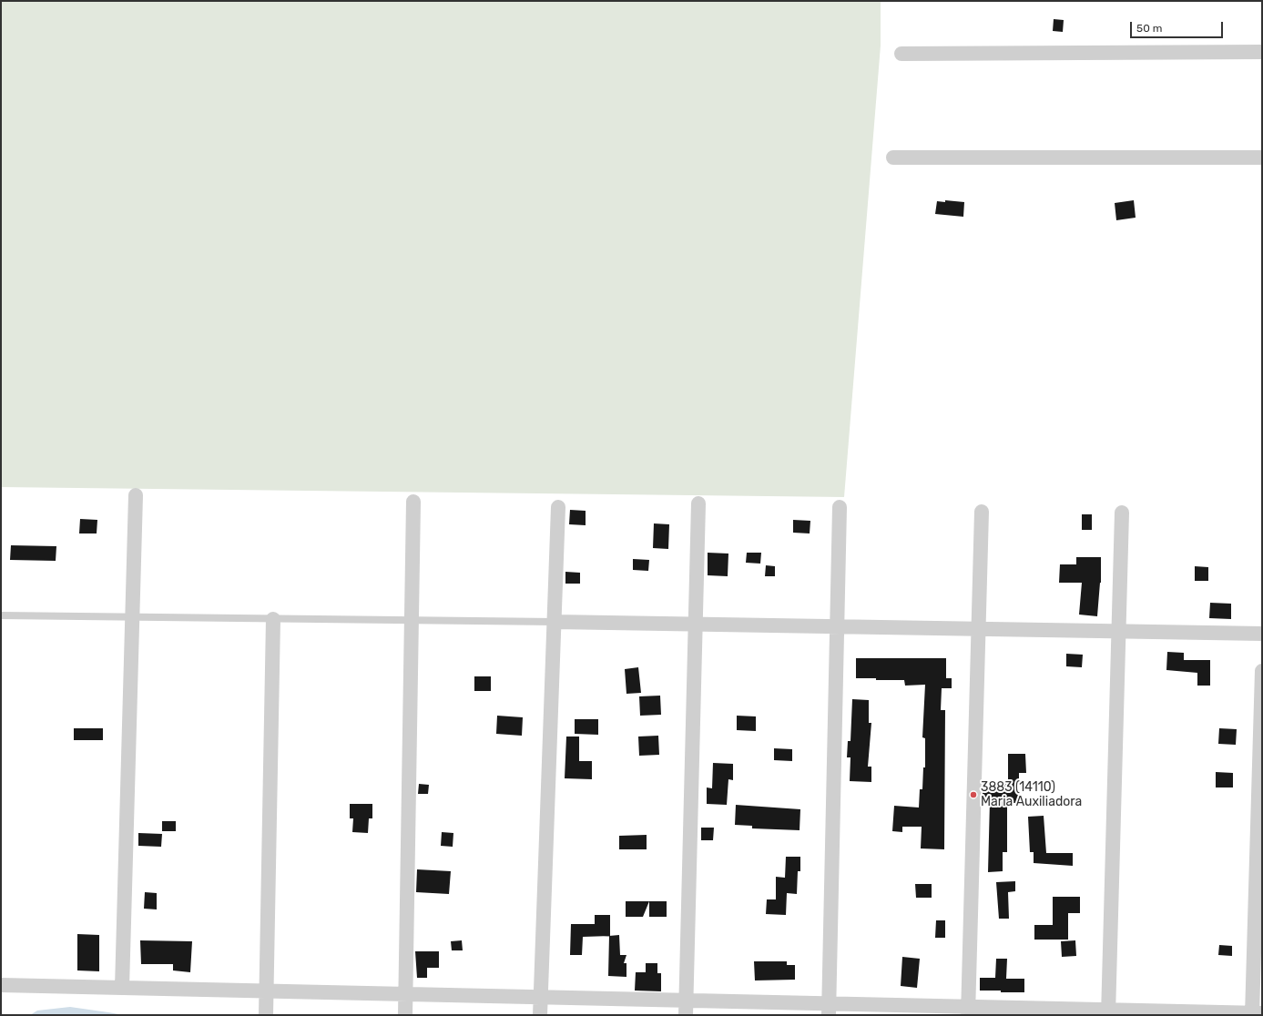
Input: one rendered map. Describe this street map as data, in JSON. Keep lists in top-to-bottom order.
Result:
{
  "places": ["3883 (14110) Maria Auxiliadora"],
  "scale_bar": "50 m"
}
